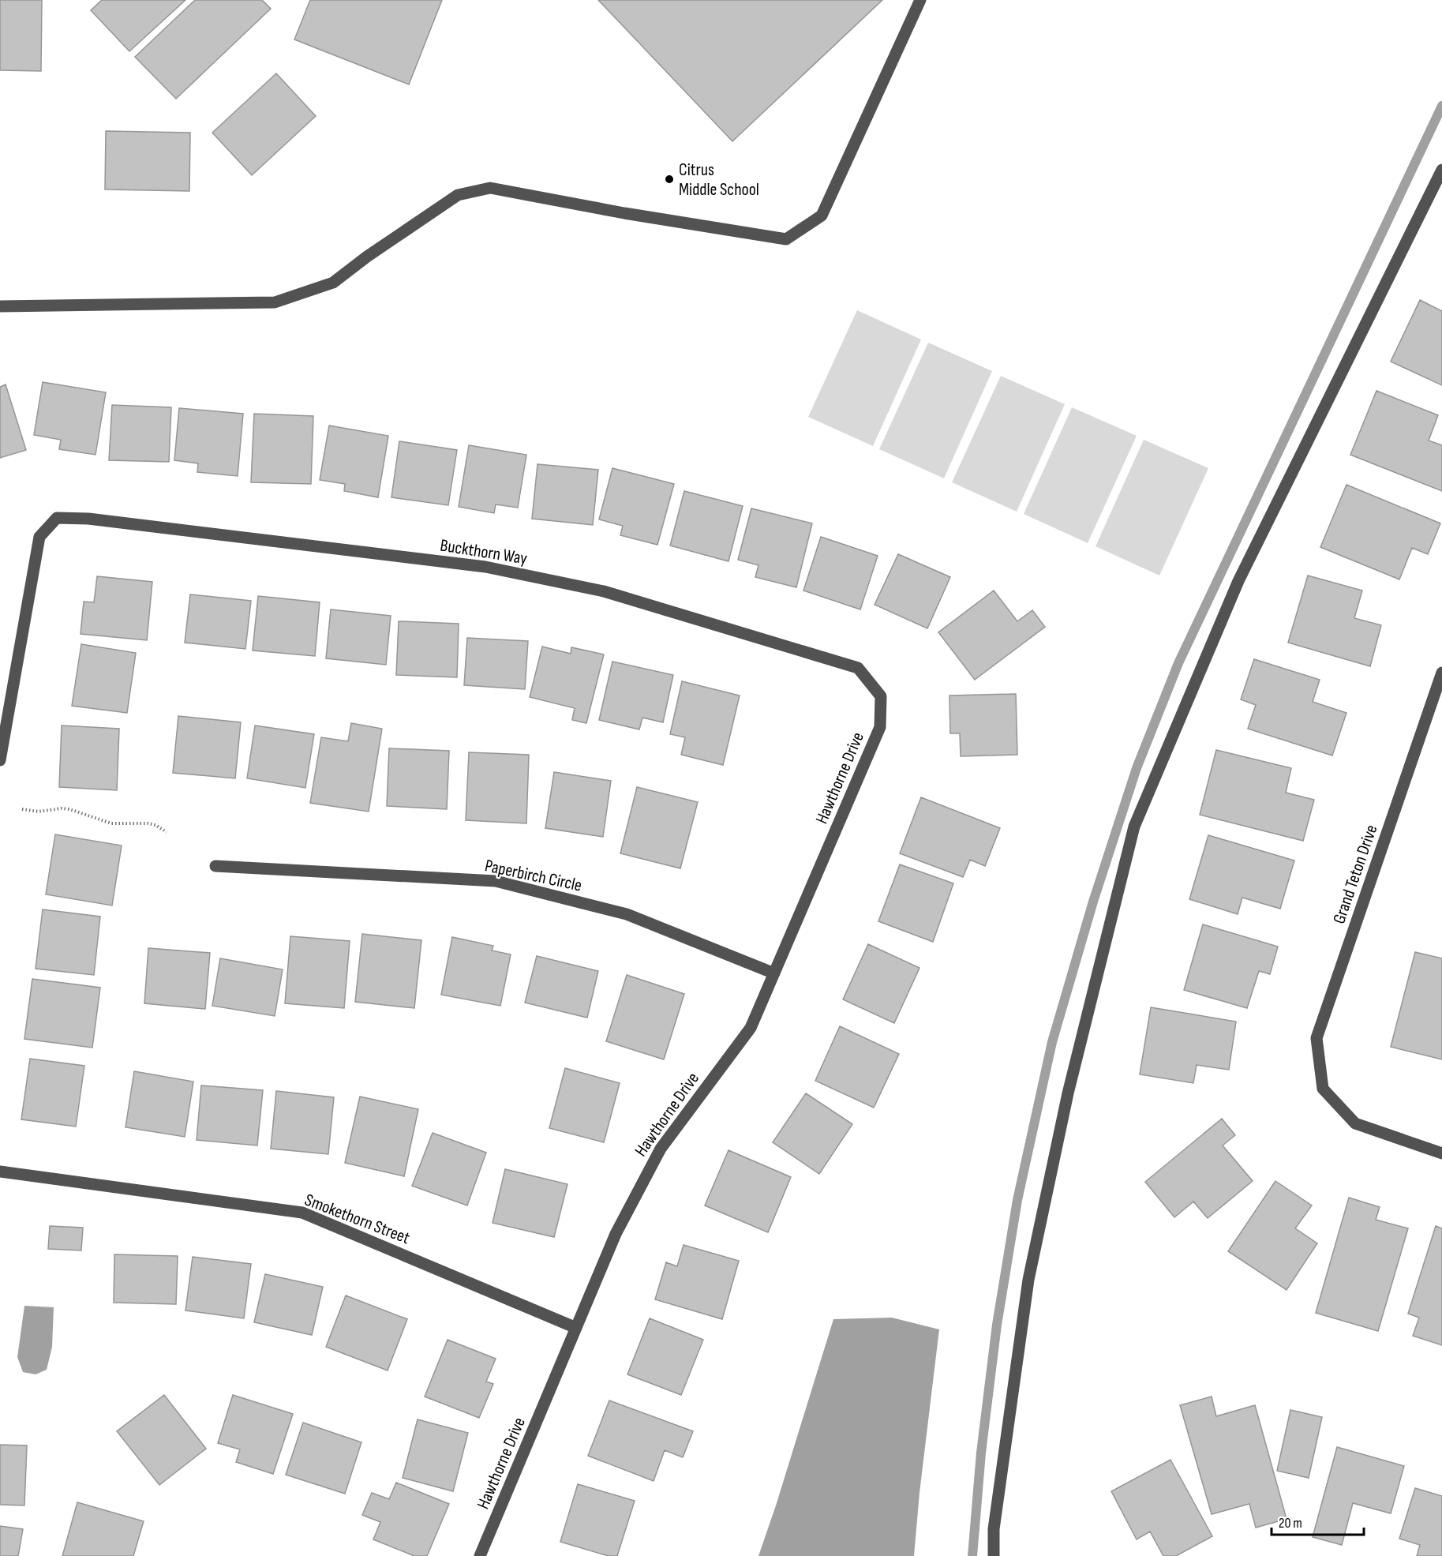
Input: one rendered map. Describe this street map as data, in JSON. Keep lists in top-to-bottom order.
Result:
{
  "streets": {
    "street": [
      "Buckthorn Way",
      "Hawthorne Drive",
      "Grand Teton Drive",
      "Paperbirch Circle",
      "Smokethorn Street"
    ]
  },
  "crossings": [
    ["Buckthorn Way", "Hawthorne Drive"],
    ["Hawthorne Drive", "Paperbirch Circle"],
    ["Hawthorne Drive", "Smokethorn Street"]
  ],
  "places": ["Citrus Middle School"],
  "scale_bar": "20 m"
}
